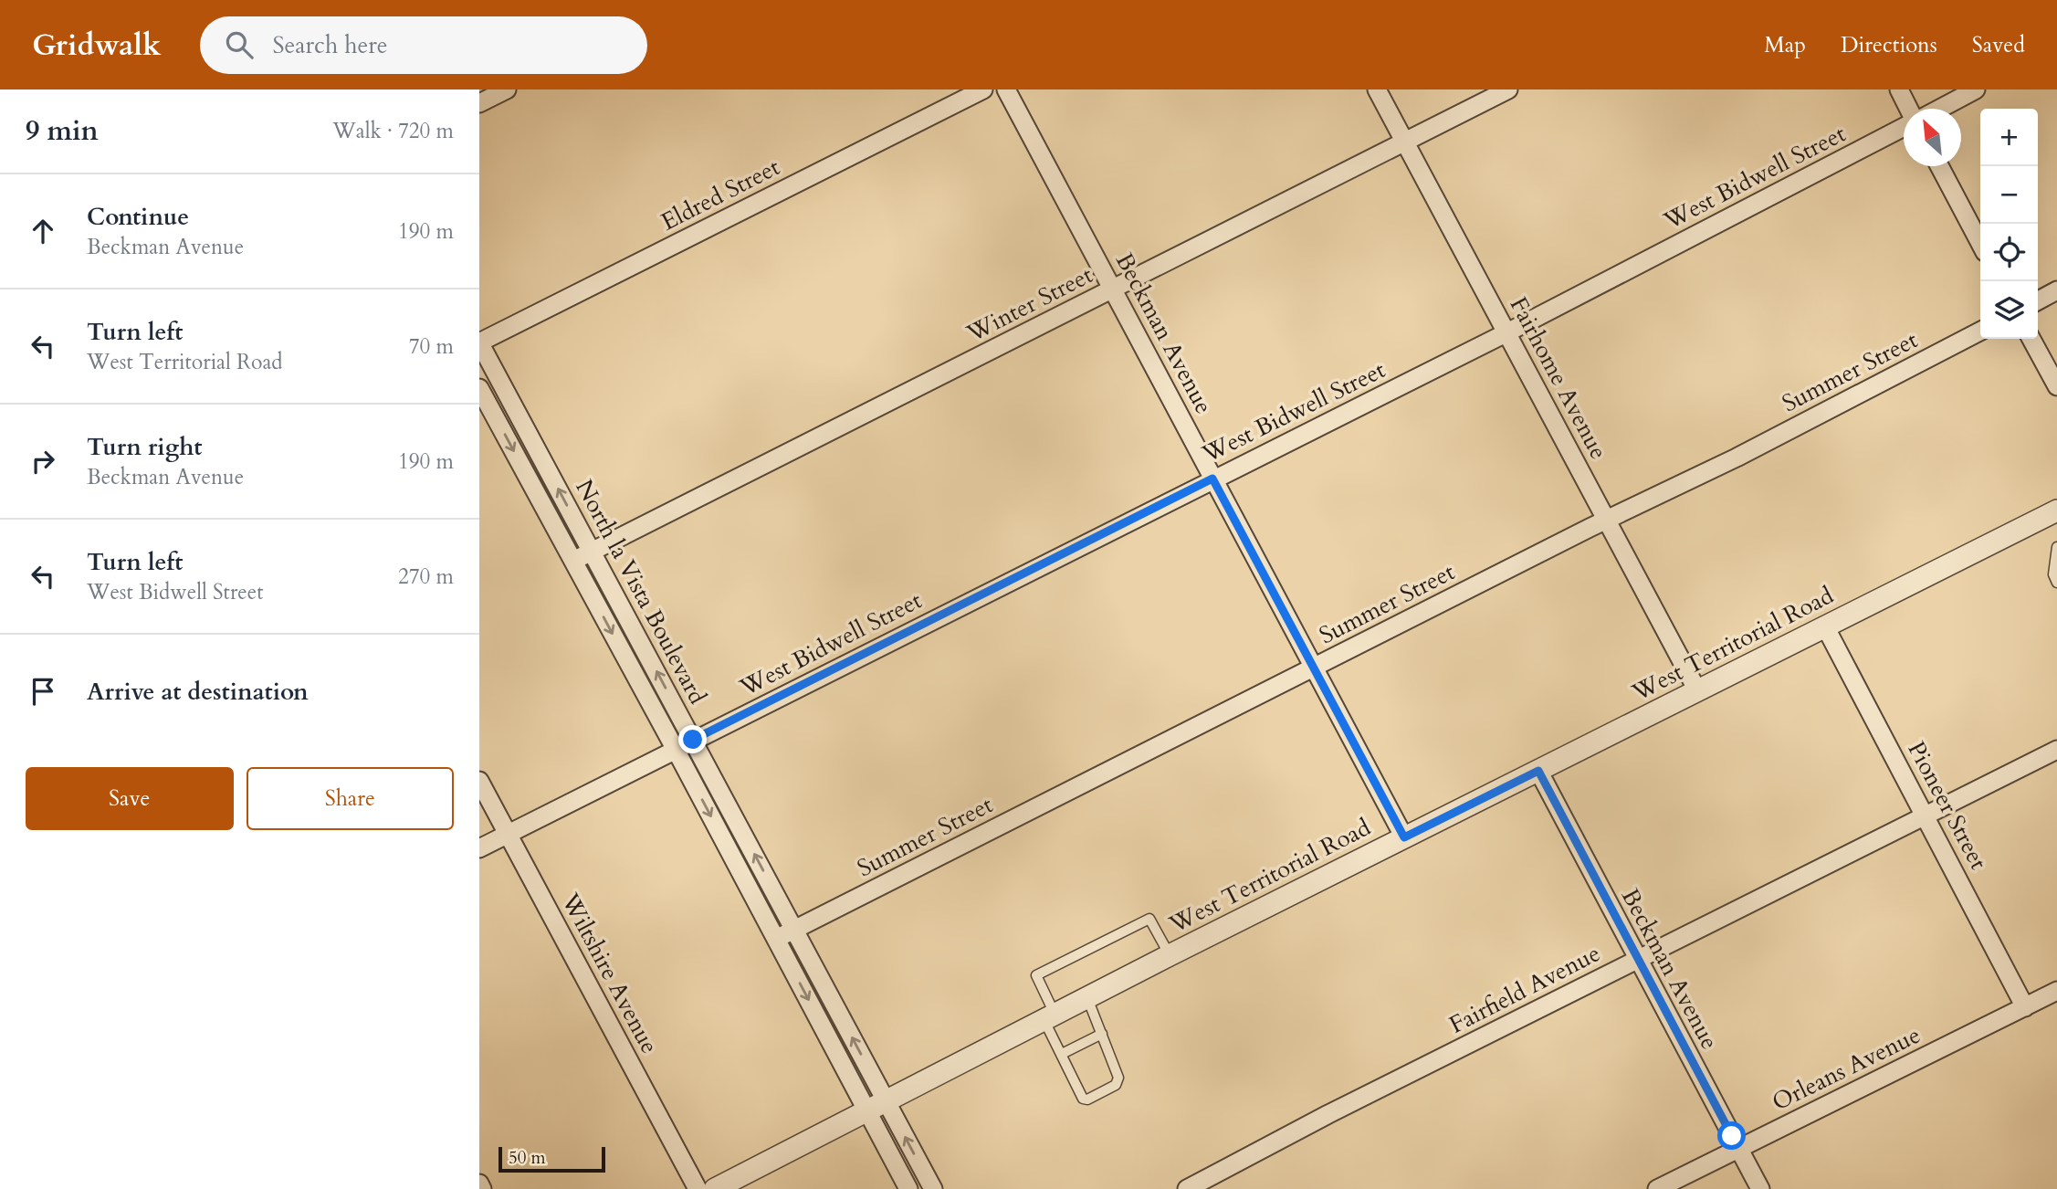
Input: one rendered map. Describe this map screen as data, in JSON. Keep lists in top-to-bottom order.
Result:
{
  "streets": {
    "street": [
      "West Bidwell Street",
      "Eldred Street",
      "Winter Street",
      "Beckman Avenue",
      "Summer Street",
      "Fairhome Avenue",
      "North la Vista Boulevard",
      "West Territorial Road",
      "Pioneer Street",
      "Wiltshire Avenue",
      "Fairfield Avenue",
      "Orleans Avenue"
    ]
  },
  "crossings": [
    ["West Bidwell Street", "Beckman Avenue"],
    ["West Bidwell Street", "Fairhome Avenue"],
    ["West Bidwell Street", "North la Vista Boulevard"],
    ["Eldred Street", "North la Vista Boulevard"],
    ["Winter Street", "Beckman Avenue"],
    ["Winter Street", "Fairhome Avenue"],
    ["Winter Street", "North la Vista Boulevard"],
    ["Beckman Avenue", "Summer Street"],
    ["Beckman Avenue", "West Territorial Road"],
    ["Beckman Avenue", "Fairfield Avenue"],
    ["Beckman Avenue", "Orleans Avenue"],
    ["Summer Street", "Fairhome Avenue"],
    ["Summer Street", "North la Vista Boulevard"],
    ["Fairhome Avenue", "West Territorial Road"],
    ["North la Vista Boulevard", "West Territorial Road"],
    ["West Territorial Road", "Pioneer Street"],
    ["Pioneer Street", "Fairfield Avenue"],
    ["Pioneer Street", "Orleans Avenue"]
  ],
  "scale_bar": "50 m",
  "north": "top left",
  "page": {
    "header": "Gridwalk",
    "search": "Search here",
    "nav": ["Map", "Directions", "Saved"],
    "heading": ["9 min", "Walk · 720 m"],
    "map_buttons": ["+", "−"],
    "list": [
      ["Continue", "Beckman Avenue", "190 m"],
      ["Turn left", "West Territorial Road", "70 m"],
      ["Turn right", "Beckman Avenue", "190 m"],
      ["Turn left", "West Bidwell Street", "270 m"],
      "Arrive at destination"
    ],
    "buttons": ["Save", "Share"],
    "scale": "50 m"
  }
}
